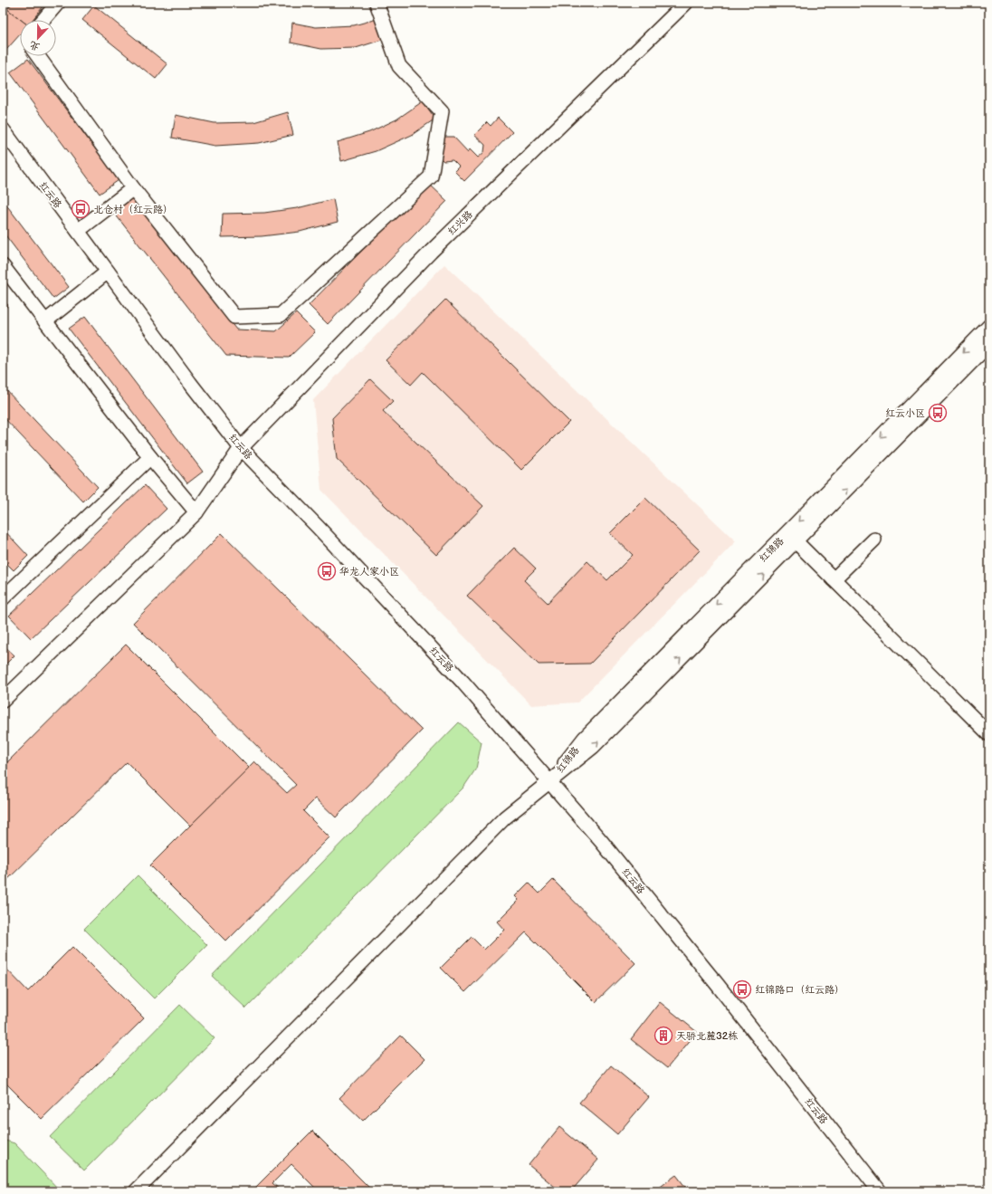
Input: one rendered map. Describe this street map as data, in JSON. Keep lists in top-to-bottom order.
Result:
{
  "streets": {
    "street": ["红云路", "红兴路", "红锦路"]
  },
  "crossings": [
    ["红云路", "红兴路"],
    ["红云路", "红锦路"]
  ],
  "places": {
    "bus stop": [
      "北仓村（红云路）",
      "红云小区",
      "华龙人家小区",
      "红锦路口（红云路）"
    ],
    "building": ["天骄北麓32栋"]
  },
  "north": "bottom"
}
